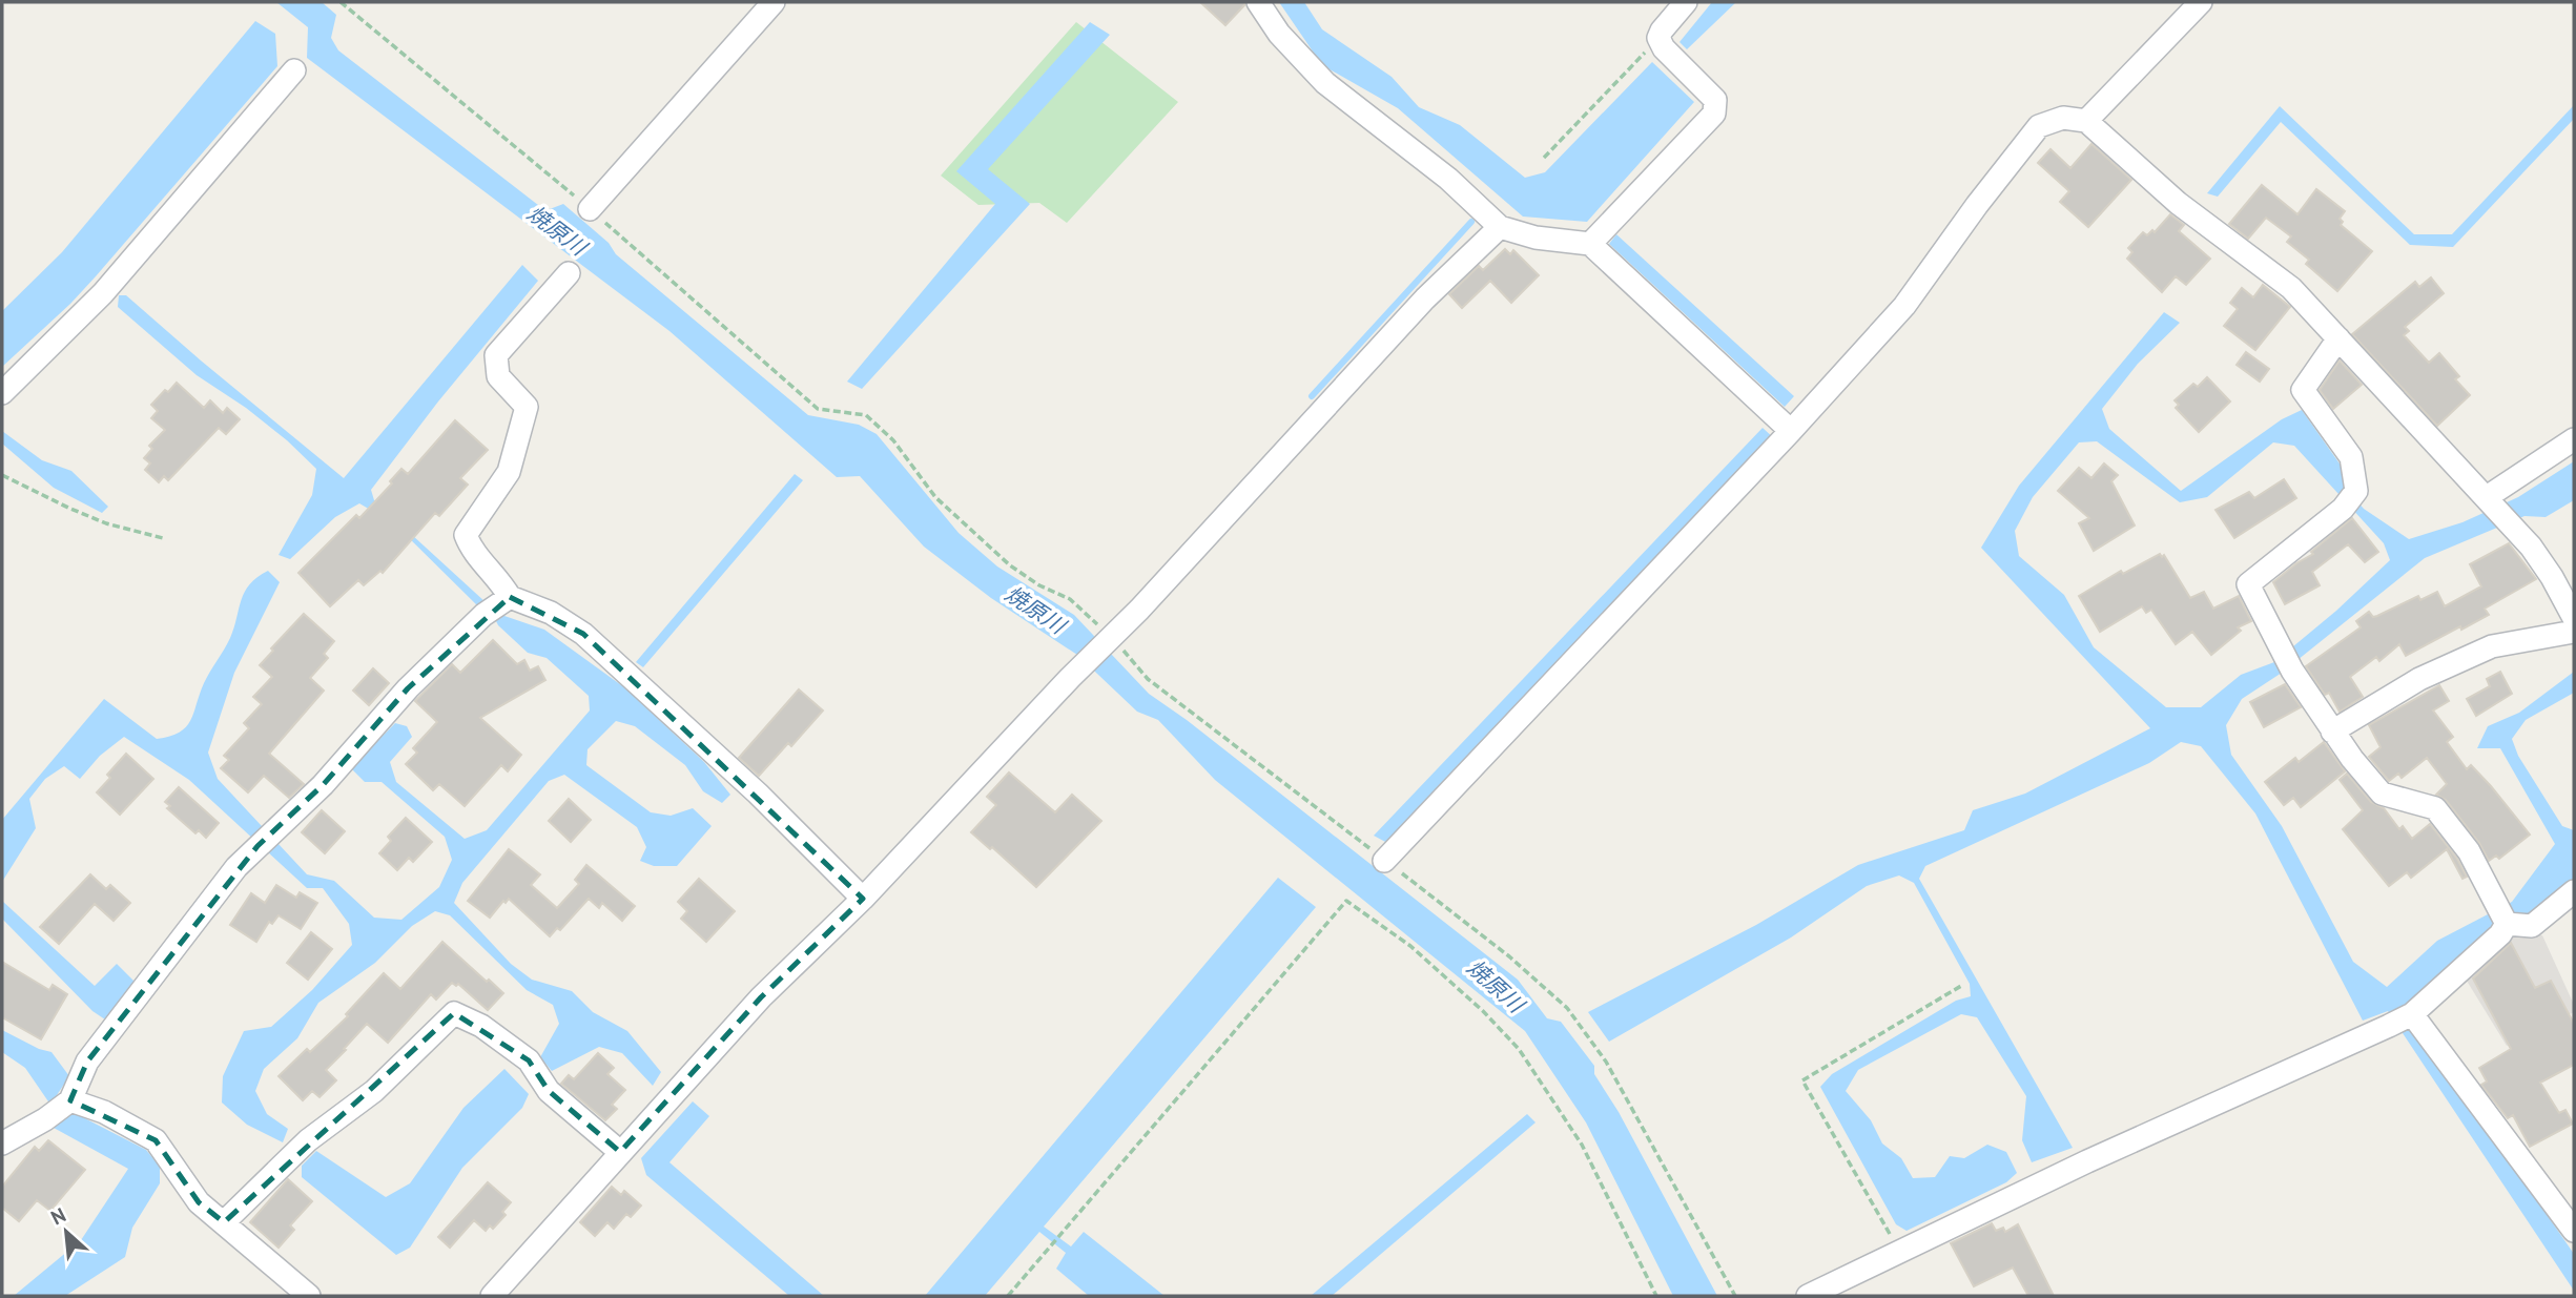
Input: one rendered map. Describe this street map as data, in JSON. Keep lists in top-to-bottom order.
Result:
{
  "water": ["焼原川"],
  "north": "top left"
}
